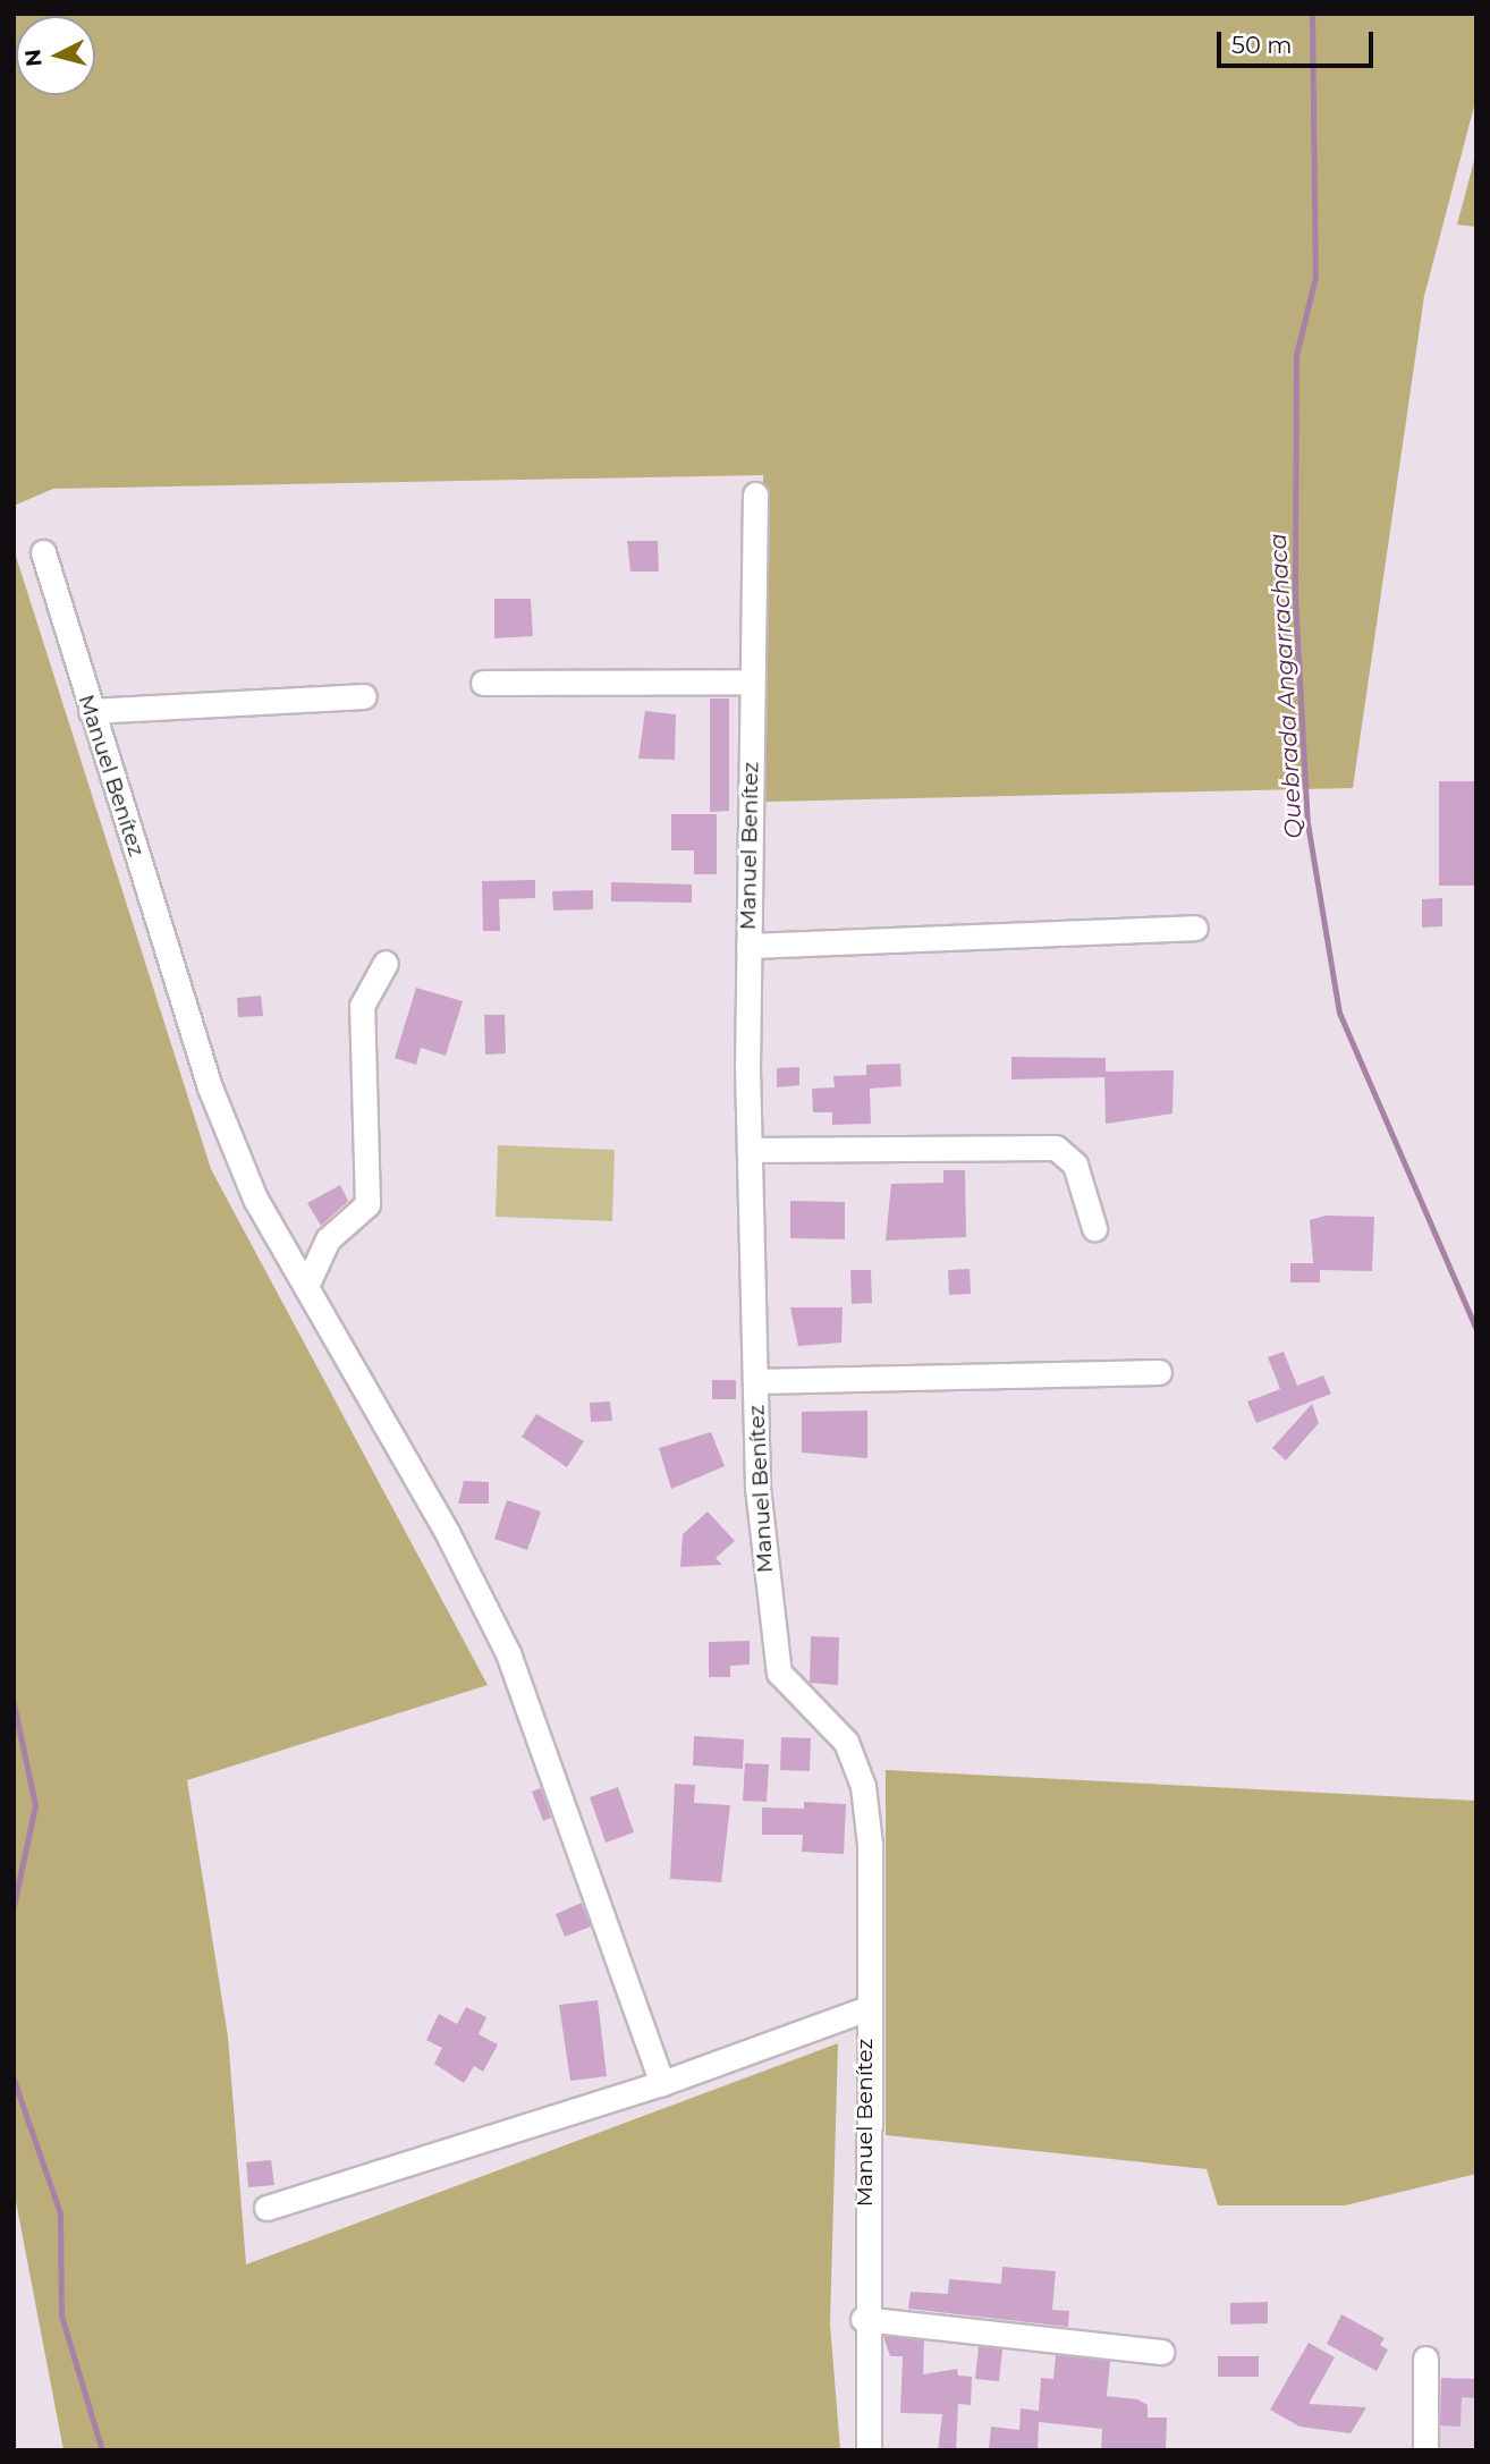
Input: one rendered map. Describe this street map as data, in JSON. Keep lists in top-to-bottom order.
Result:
{
  "streets": {
    "street": ["Manuel Benítez"]
  },
  "water": ["Quebrada Angarrachaca"],
  "scale_bar": "50 m",
  "north": "left"
}
